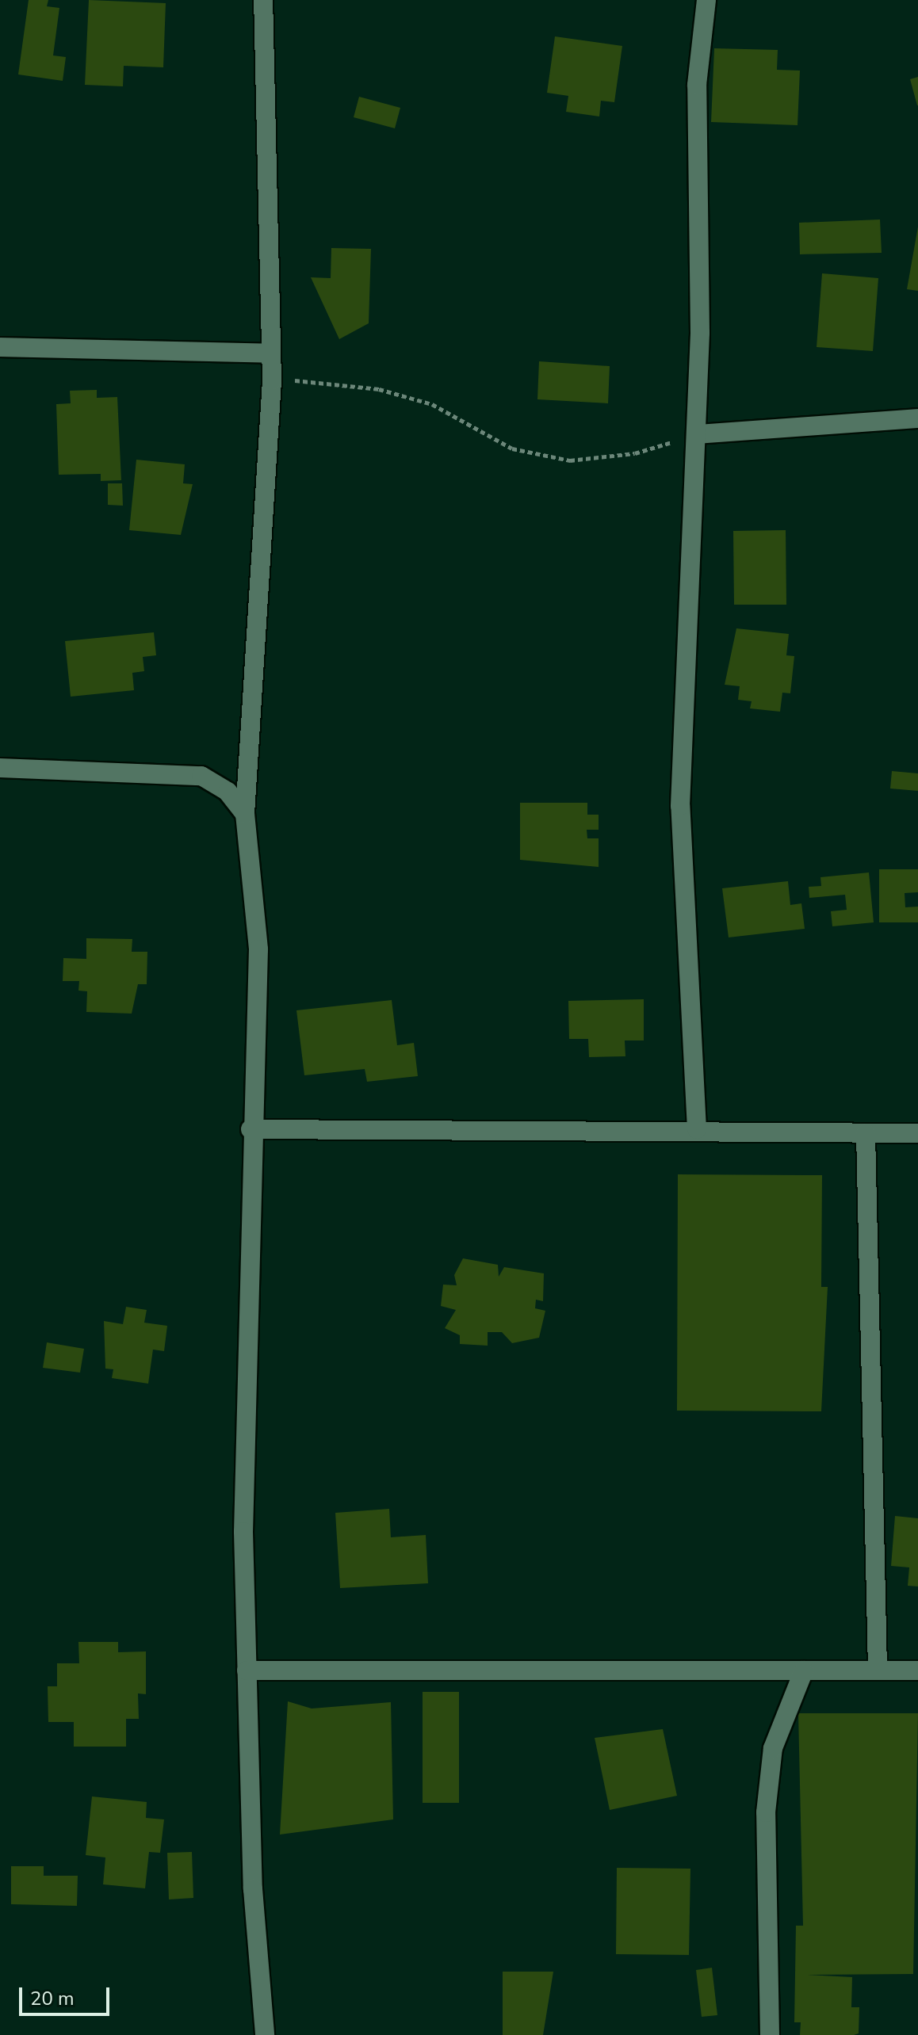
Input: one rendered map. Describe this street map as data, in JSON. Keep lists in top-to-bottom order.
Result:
{
  "scale_bar": "20 m"
}
